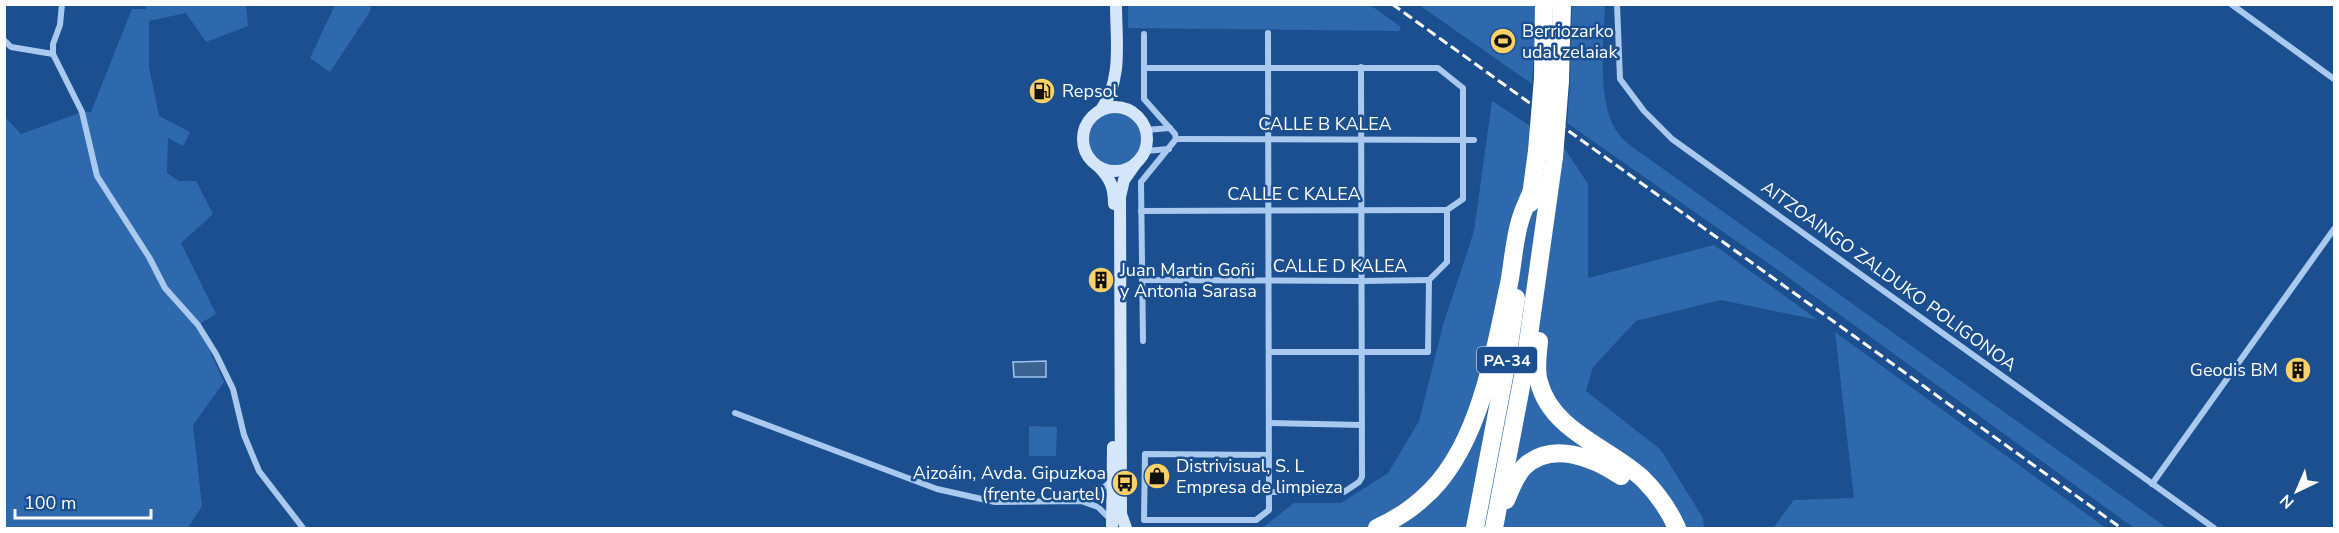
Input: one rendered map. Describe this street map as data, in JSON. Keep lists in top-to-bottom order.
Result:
{
  "streets": {
    "highway": ["PA-34"],
    "street": [
      "CALLE B KALEA",
      "CALLE C KALEA",
      "CALLE D KALEA",
      "AITZOAINGO ZALDUKO POLIGONOA"
    ]
  },
  "places": {
    "sports": ["Berriozarko udal zelaiak"],
    "fuel station": ["Repsol"],
    "building": ["Juan Martin Goñi y Antonia Sarasa", "Geodis BM"],
    "shop": ["Distrivisual, S. L Empresa de limpieza"],
    "bus stop": ["Aizoáin, Avda. Gipuzkoa (frente Cuartel)"]
  },
  "scale_bar": "100 m",
  "north": "bottom left"
}
